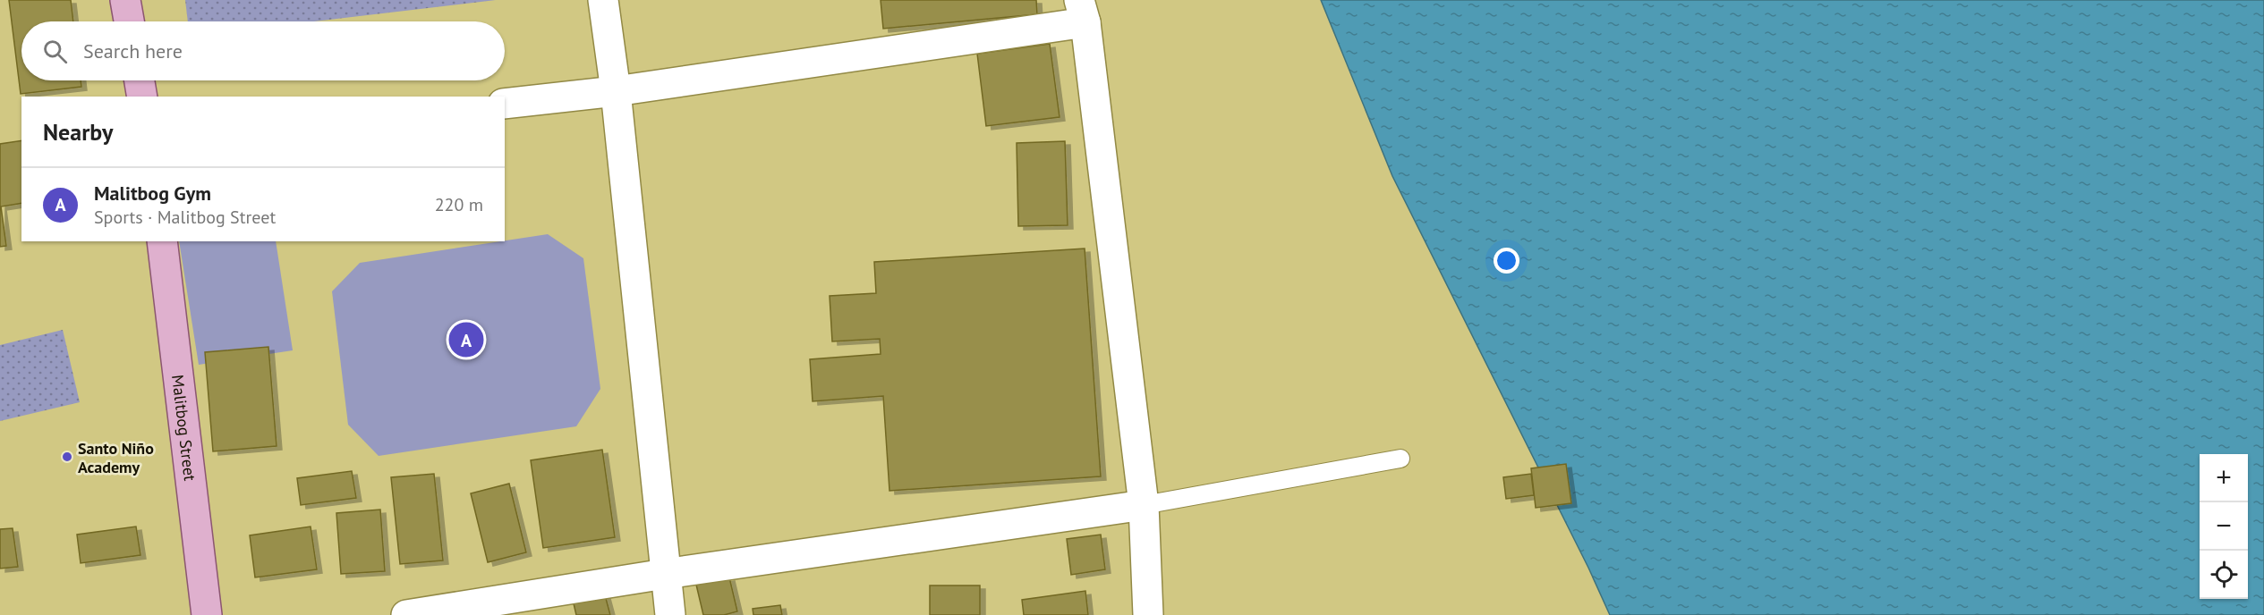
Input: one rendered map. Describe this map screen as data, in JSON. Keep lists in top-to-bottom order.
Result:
{
  "streets": {
    "main road": ["Malitbog Street"]
  },
  "places": ["Santo Niño Academy"],
  "page": {
    "search": "Search here",
    "heading": "Nearby",
    "list": [
      {
        "mark": "A",
        "name": "Malitbog Gym",
        "note": "Sports · Malitbog Street",
        "value": "220 m"
      }
    ],
    "pins": "A",
    "map_buttons": ["+", "−"]
  }
}
